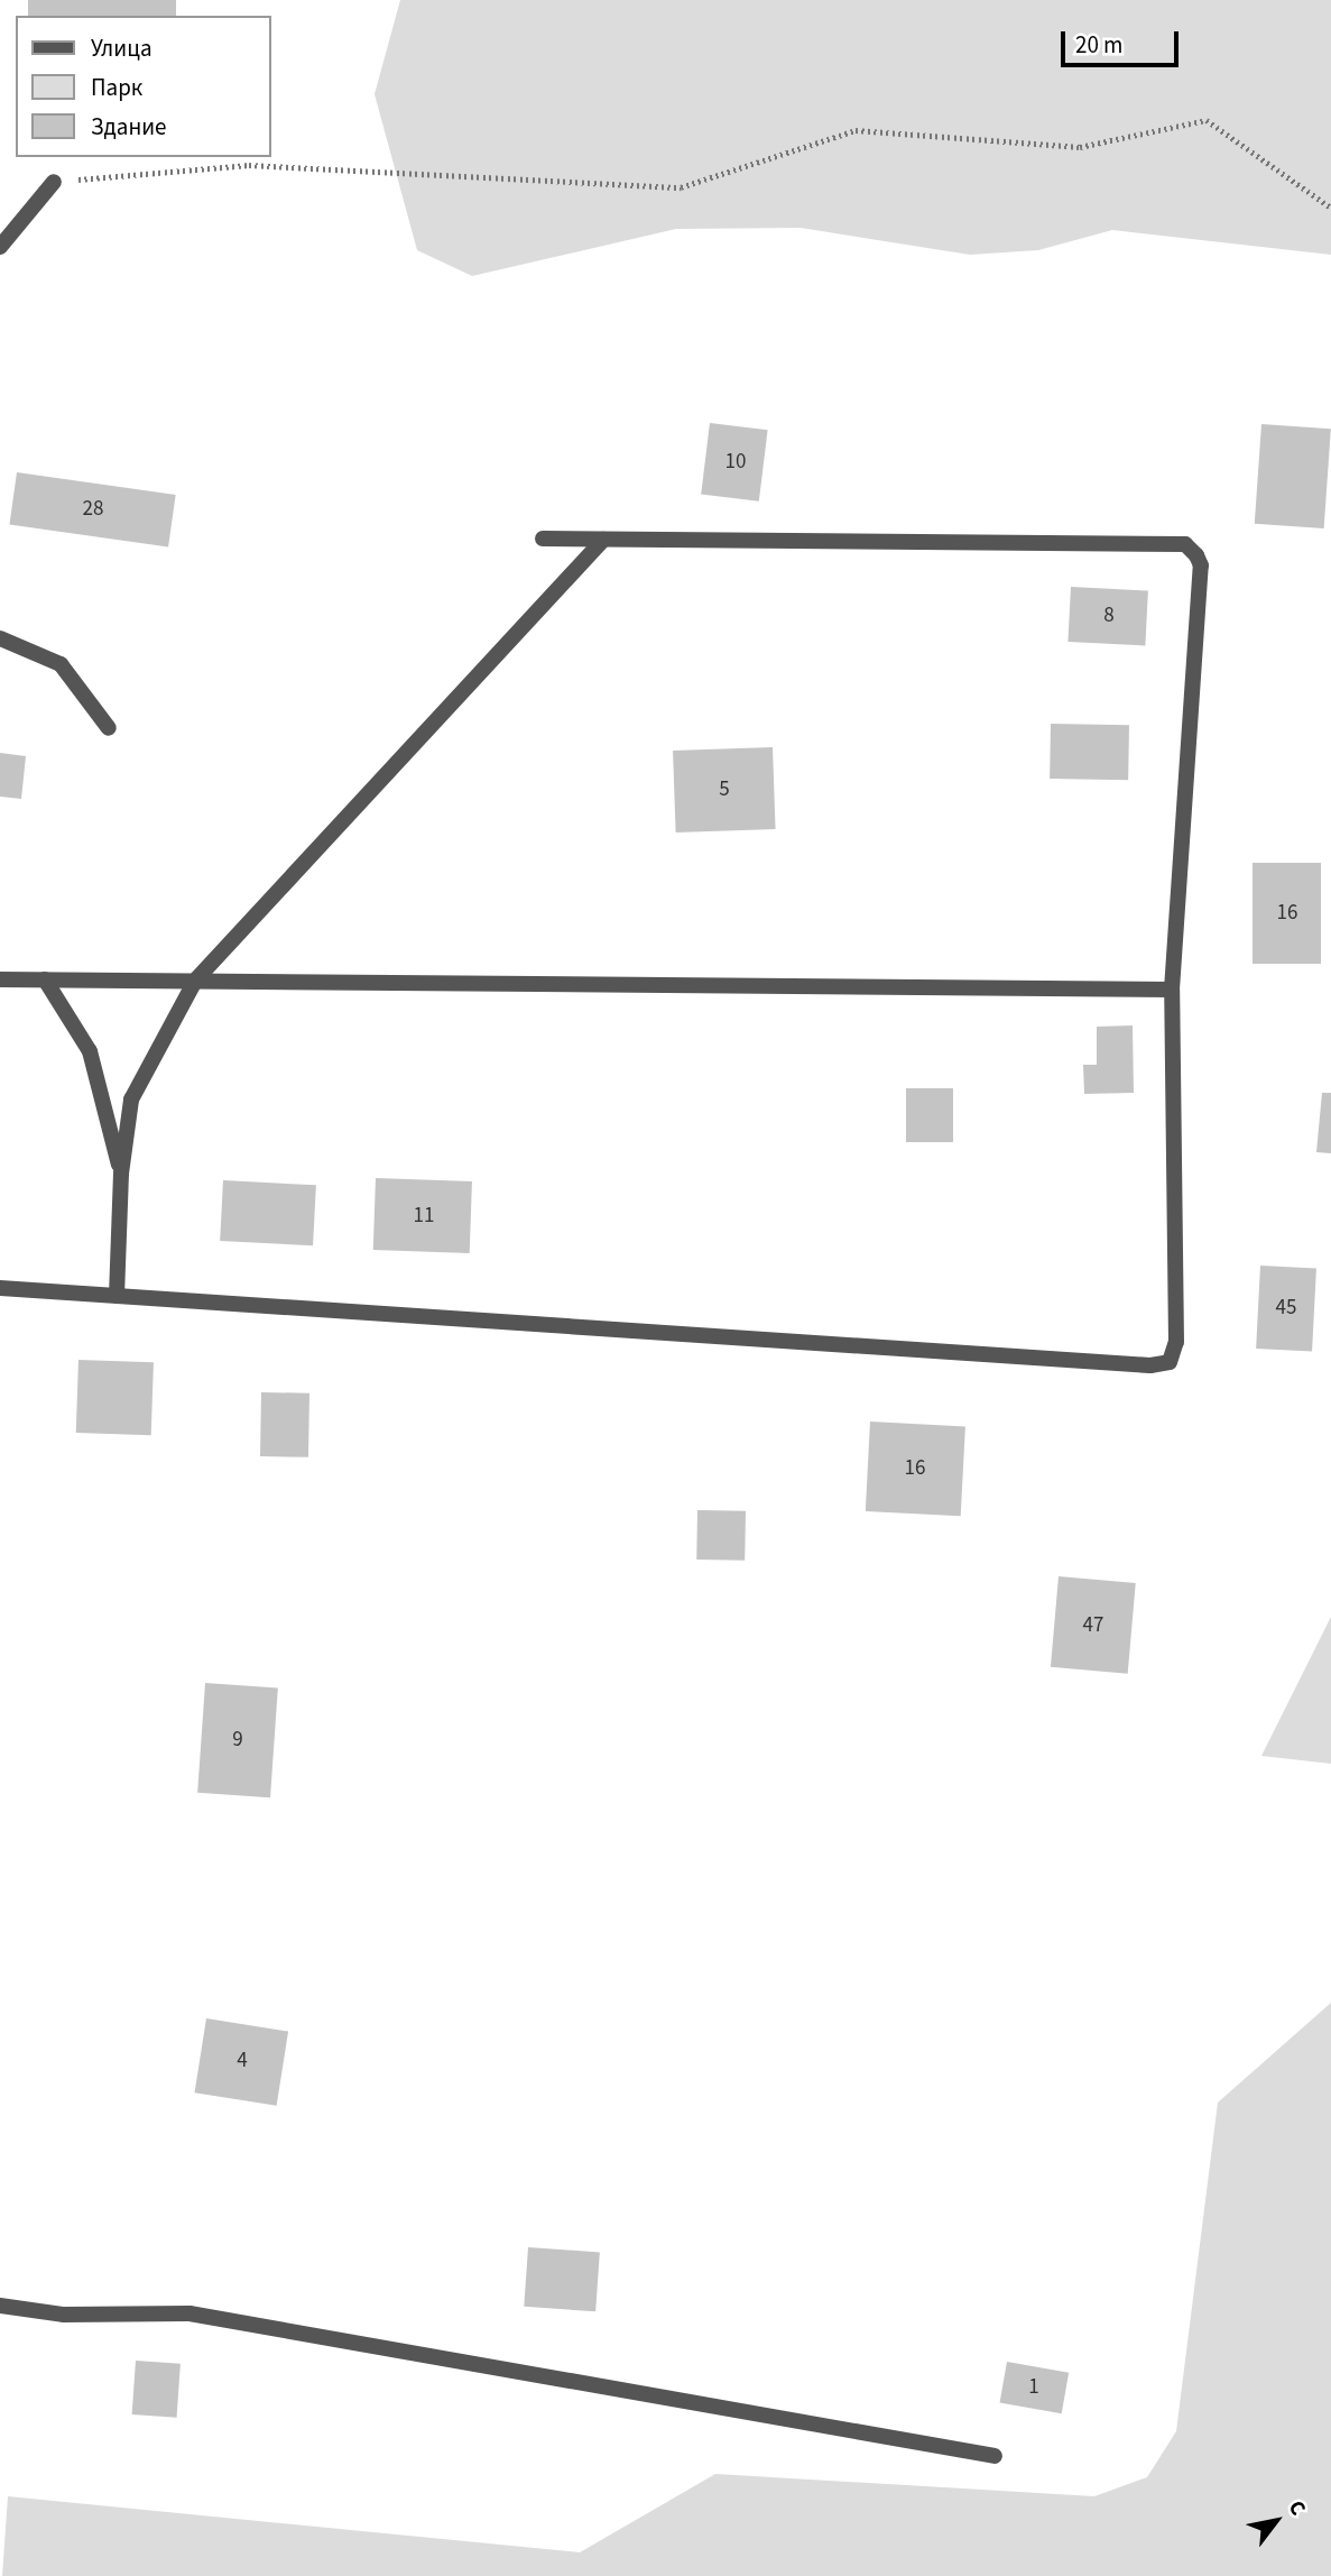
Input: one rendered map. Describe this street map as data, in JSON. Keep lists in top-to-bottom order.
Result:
{
  "house_numbers": [
    "10",
    "28",
    "8",
    "5",
    "16",
    "11",
    "45",
    "16",
    "47",
    "9",
    "4",
    "1"
  ],
  "legend": ["Улица", "Парк", "Здание"],
  "scale_bar": "20 m",
  "north": "top right"
}
